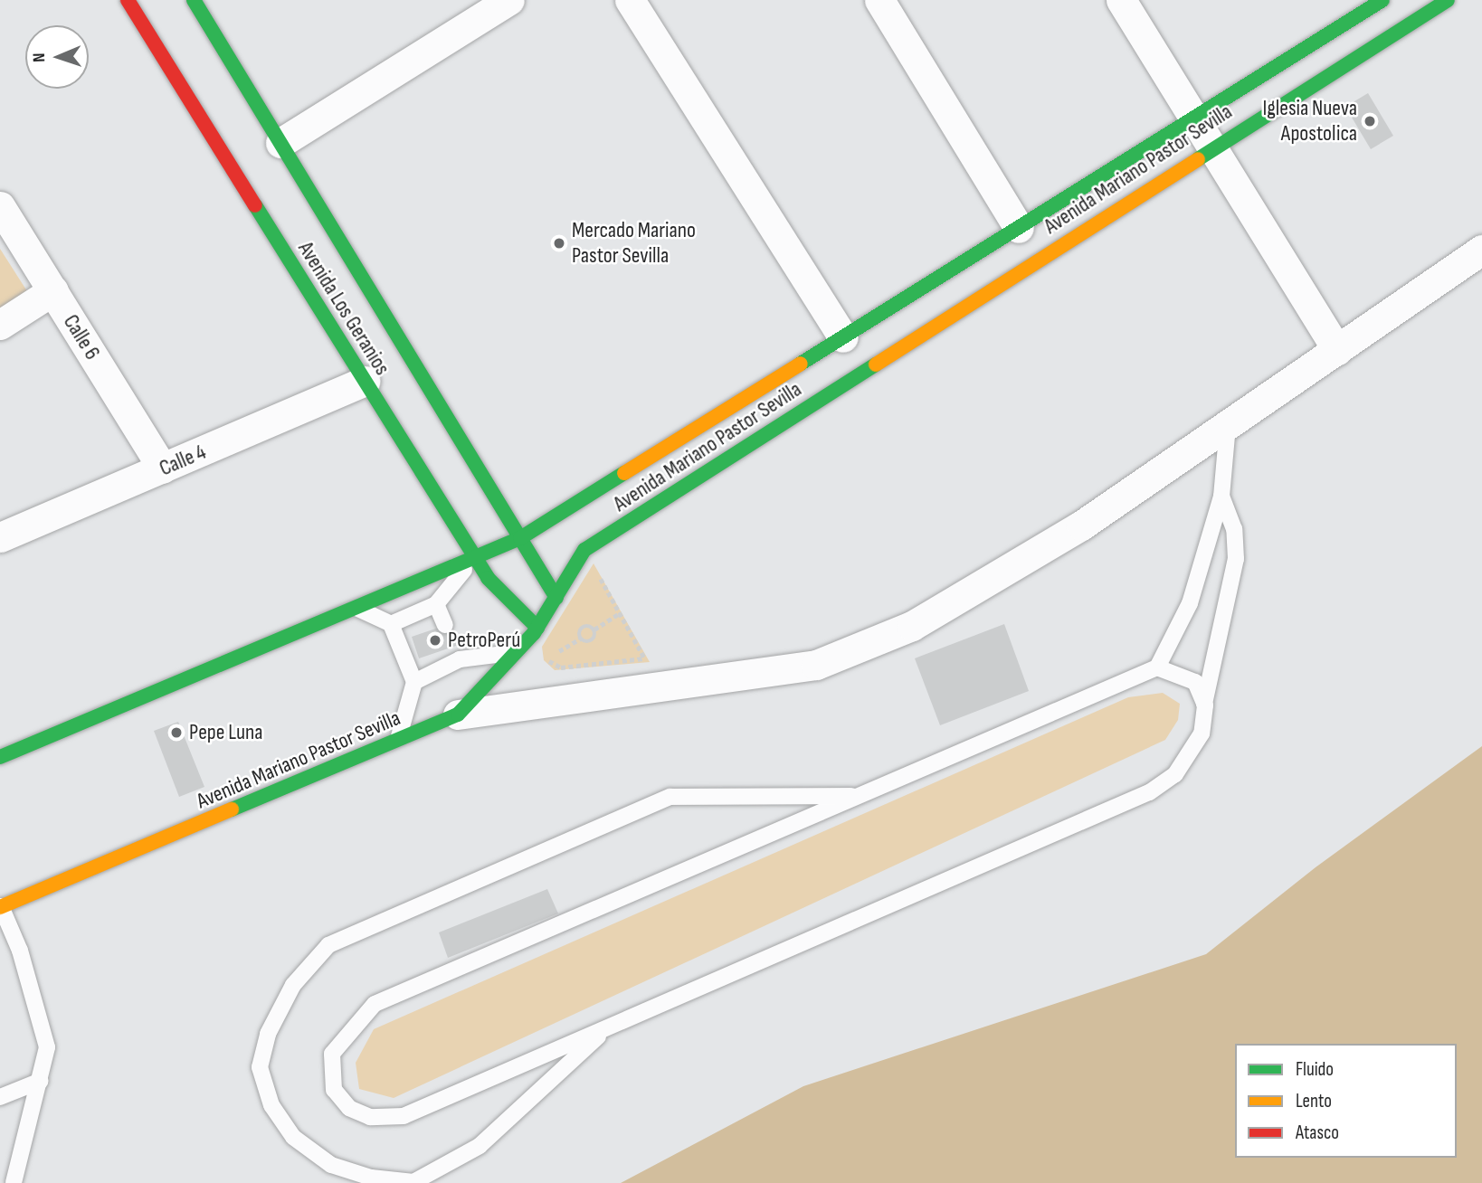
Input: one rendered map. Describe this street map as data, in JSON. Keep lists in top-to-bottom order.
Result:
{
  "streets": {
    "main road": ["Avenida Mariano Pastor Sevilla", "Avenida Los Geranios"],
    "street": ["Calle 6", "Calle 4"]
  },
  "crossings": [
    ["Avenida Mariano Pastor Sevilla", "Avenida Los Geranios"],
    ["Avenida Los Geranios", "Calle 4"],
    ["Calle 6", "Calle 4"]
  ],
  "places": [
    "Iglesia Nueva Apostolica",
    "Mercado Mariano Pastor Sevilla",
    "PetroPerú",
    "Pepe Luna"
  ],
  "legend": ["Fluido", "Lento", "Atasco"],
  "north": "left"
}
